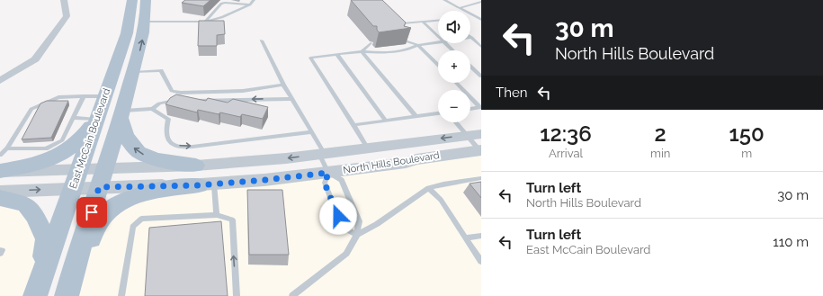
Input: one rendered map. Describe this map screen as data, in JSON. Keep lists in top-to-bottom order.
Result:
{
  "streets": {
    "main road": ["East McCain Boulevard"],
    "street": ["North Hills Boulevard"]
  },
  "crossings": [
    ["East McCain Boulevard", "North Hills Boulevard"]
  ],
  "page": {
    "turn": ["30 m", "North Hills Boulevard"],
    "map_buttons": ["+", "−"],
    "then": "Then",
    "eta": [
      "12:36",
      "Arrival",
      "2",
      "min",
      "150",
      "m"
    ],
    "list": [
      {
        "name": "Turn left",
        "note": "North Hills Boulevard",
        "value": "30 m"
      },
      {
        "name": "Turn left",
        "note": "East McCain Boulevard",
        "value": "110 m"
      }
    ]
  }
}
